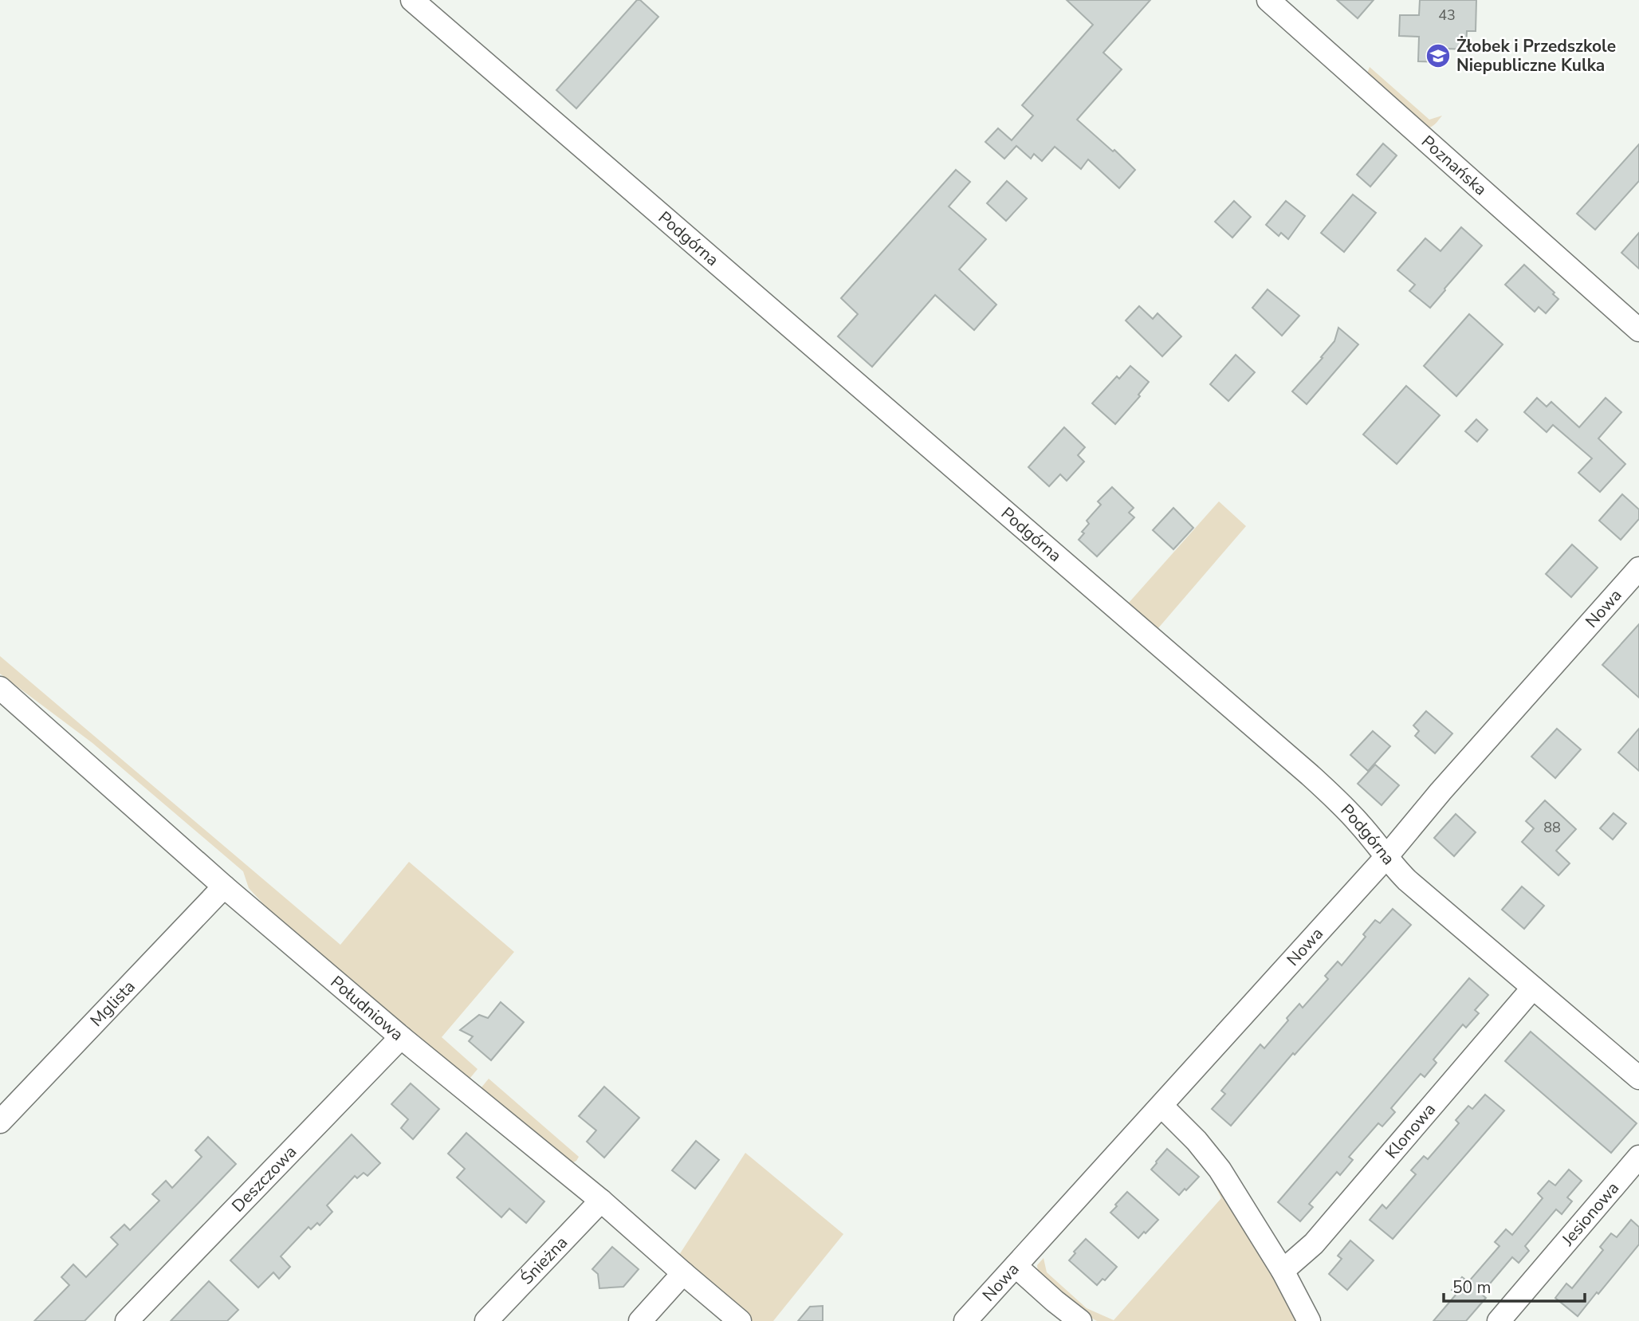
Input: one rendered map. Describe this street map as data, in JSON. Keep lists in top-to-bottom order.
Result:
{
  "streets": {
    "street": [
      "Poznańska",
      "Podgórna",
      "Nowa",
      "Mglista",
      "Południowa",
      "Klonowa",
      "Deszczowa",
      "Jesionowa",
      "Śnieżna"
    ]
  },
  "crossings": [
    ["Podgórna", "Nowa"],
    ["Podgórna", "Klonowa"],
    ["Mglista", "Południowa"],
    ["Południowa", "Deszczowa"],
    ["Południowa", "Śnieżna"]
  ],
  "places": {
    "school or university": ["Żłobek i Przedszkole Niepubliczne Kulka"]
  },
  "house_numbers": ["43", "88"],
  "scale_bar": "50 m"
}
